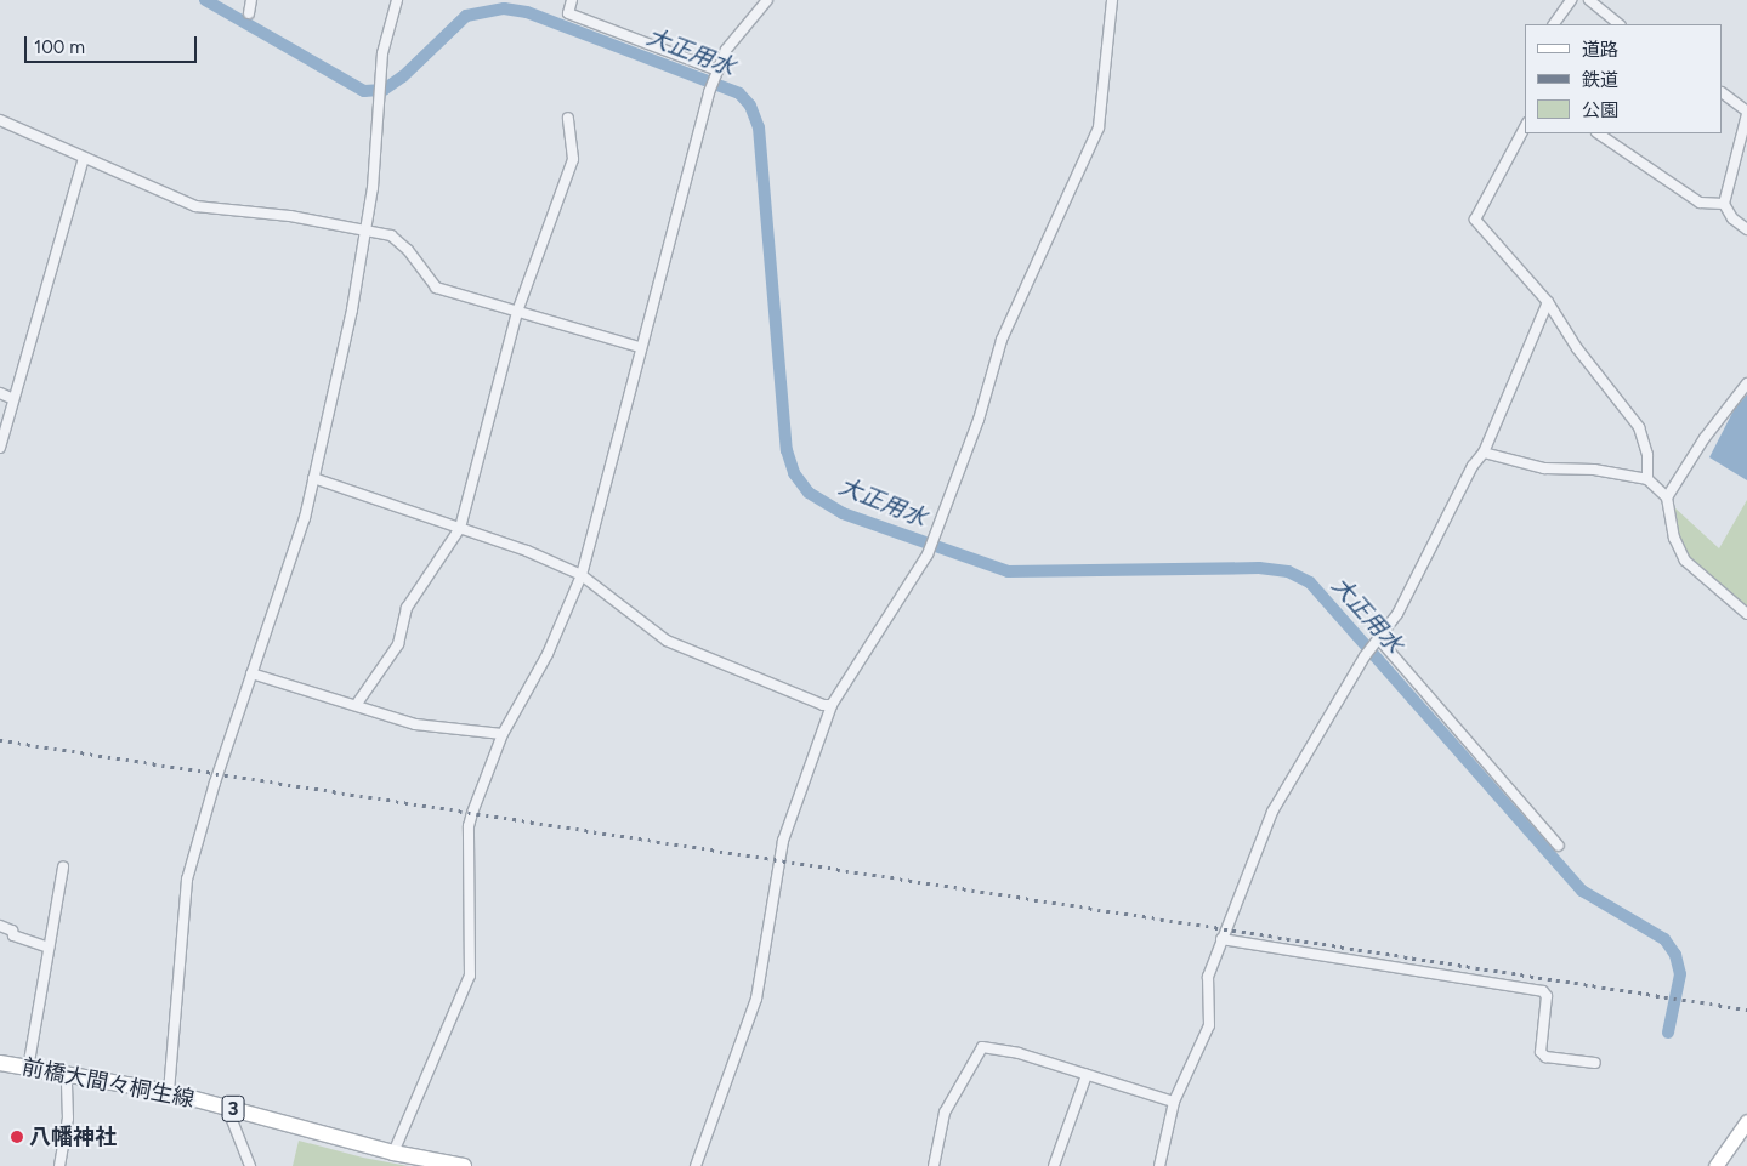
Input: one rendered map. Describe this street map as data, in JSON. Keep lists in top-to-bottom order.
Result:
{
  "streets": {
    "main road": ["前橋大間々桐生線", "3"]
  },
  "water": ["大正用水"],
  "places": ["八幡神社"],
  "legend": ["道路", "鉄道", "公園"],
  "scale_bar": "100 m"
}
